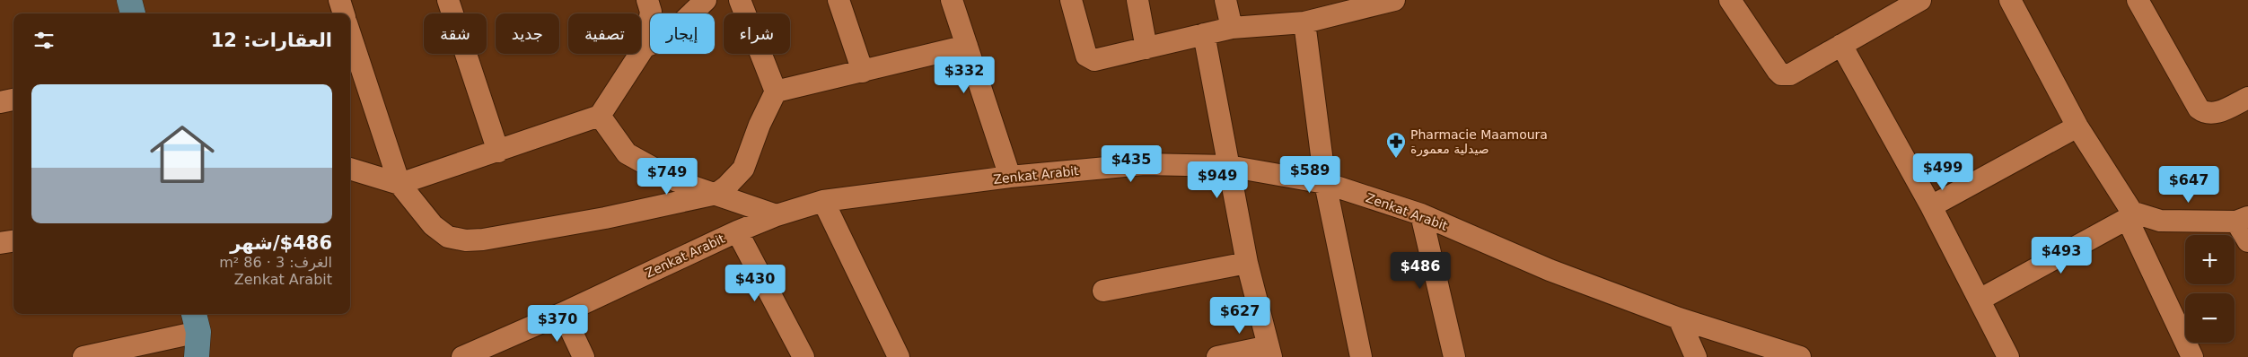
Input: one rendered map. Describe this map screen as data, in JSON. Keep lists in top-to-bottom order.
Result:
{
  "streets": {
    "street": ["Zenkat Arabit"]
  },
  "places": {
    "pharmacy": ["Pharmacie Maamoura صيدلية معمورة"]
  },
  "page": {
    "chip": [
      "شراء",
      "إيجار",
      "تصفية",
      "جديد",
      "شقة"
    ],
    "heading": "العقارات: 12",
    "price": [
      "$332",
      "$435",
      "$499",
      "$589",
      "$749",
      "$949",
      "$647",
      "$493",
      "$486",
      "$430",
      "$627",
      "$370"
    ],
    "list": [
      {
        "name": "$486/شهر",
        "note": "الغرف: 3 · 86 m² · Zenkat Arabit"
      }
    ],
    "map_buttons": ["+", "−"]
  }
}
